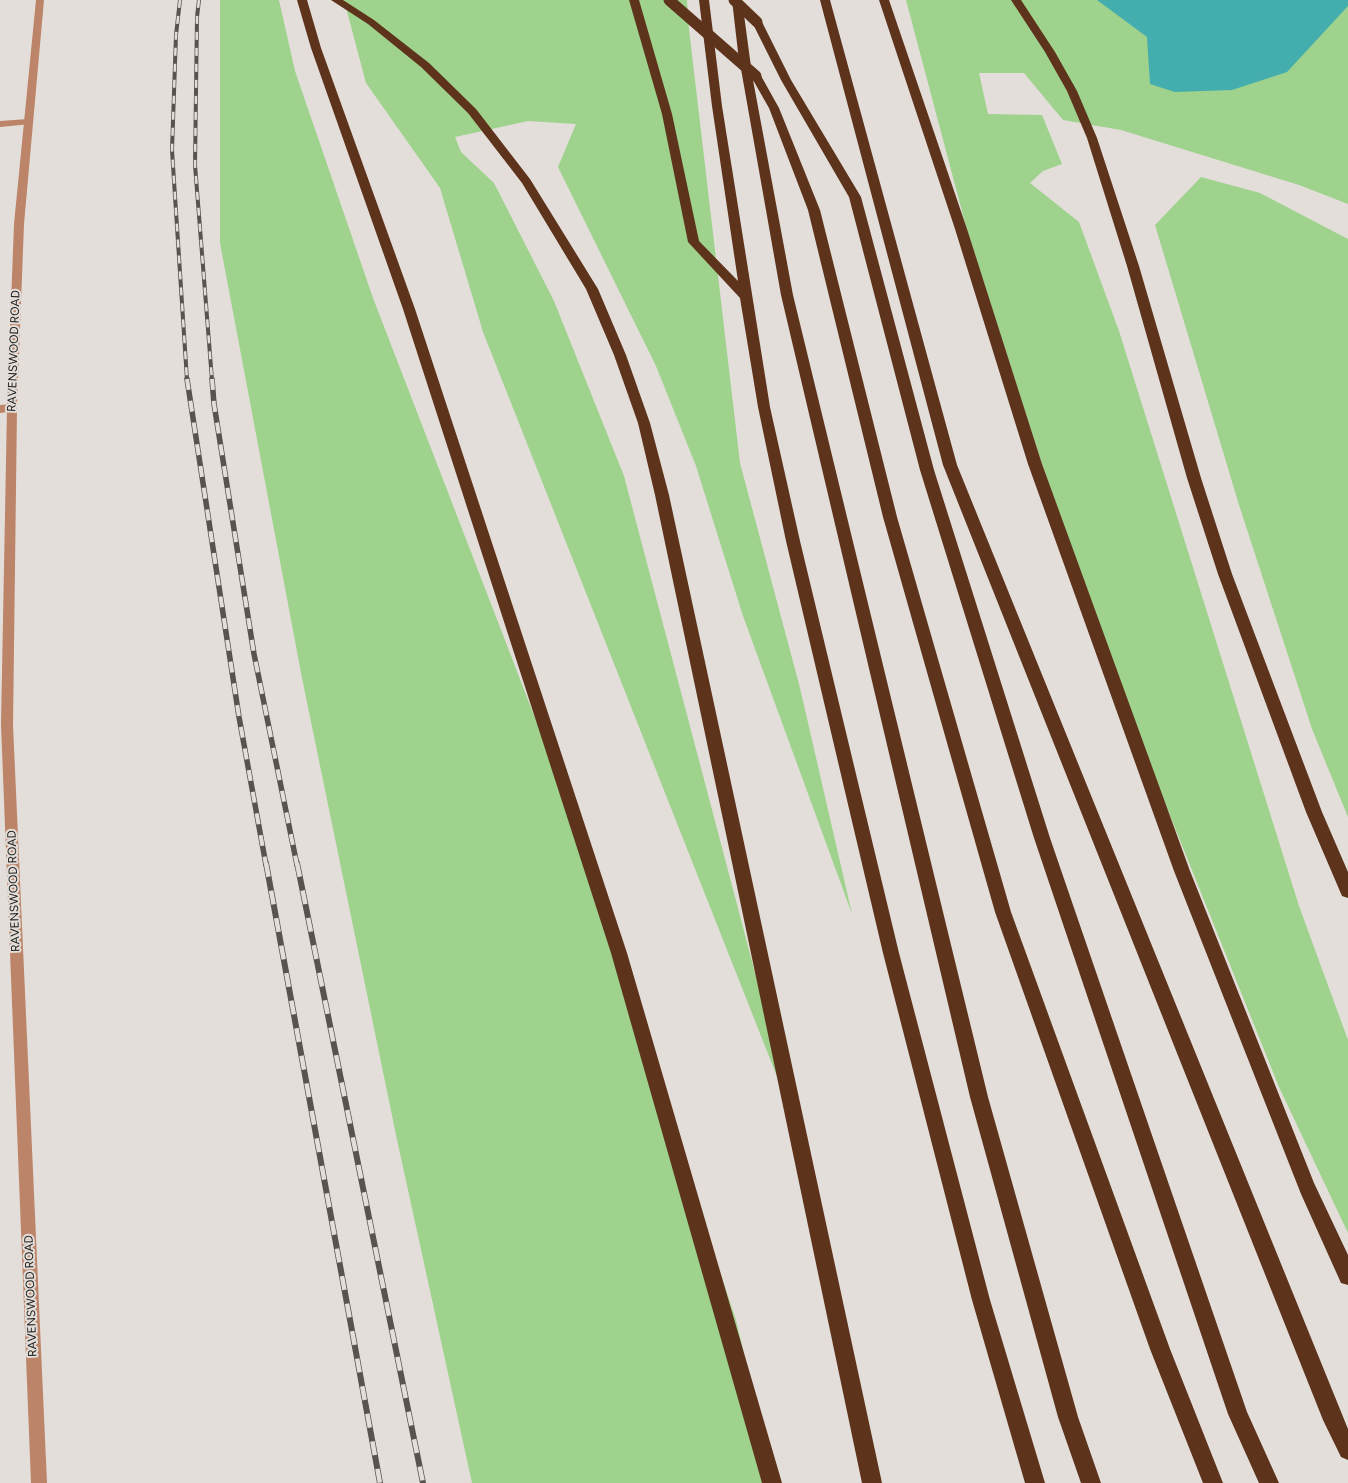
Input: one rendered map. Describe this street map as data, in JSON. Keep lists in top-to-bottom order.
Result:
{
  "streets": {
    "street": ["RAVENSWOOD ROAD"]
  }
}
